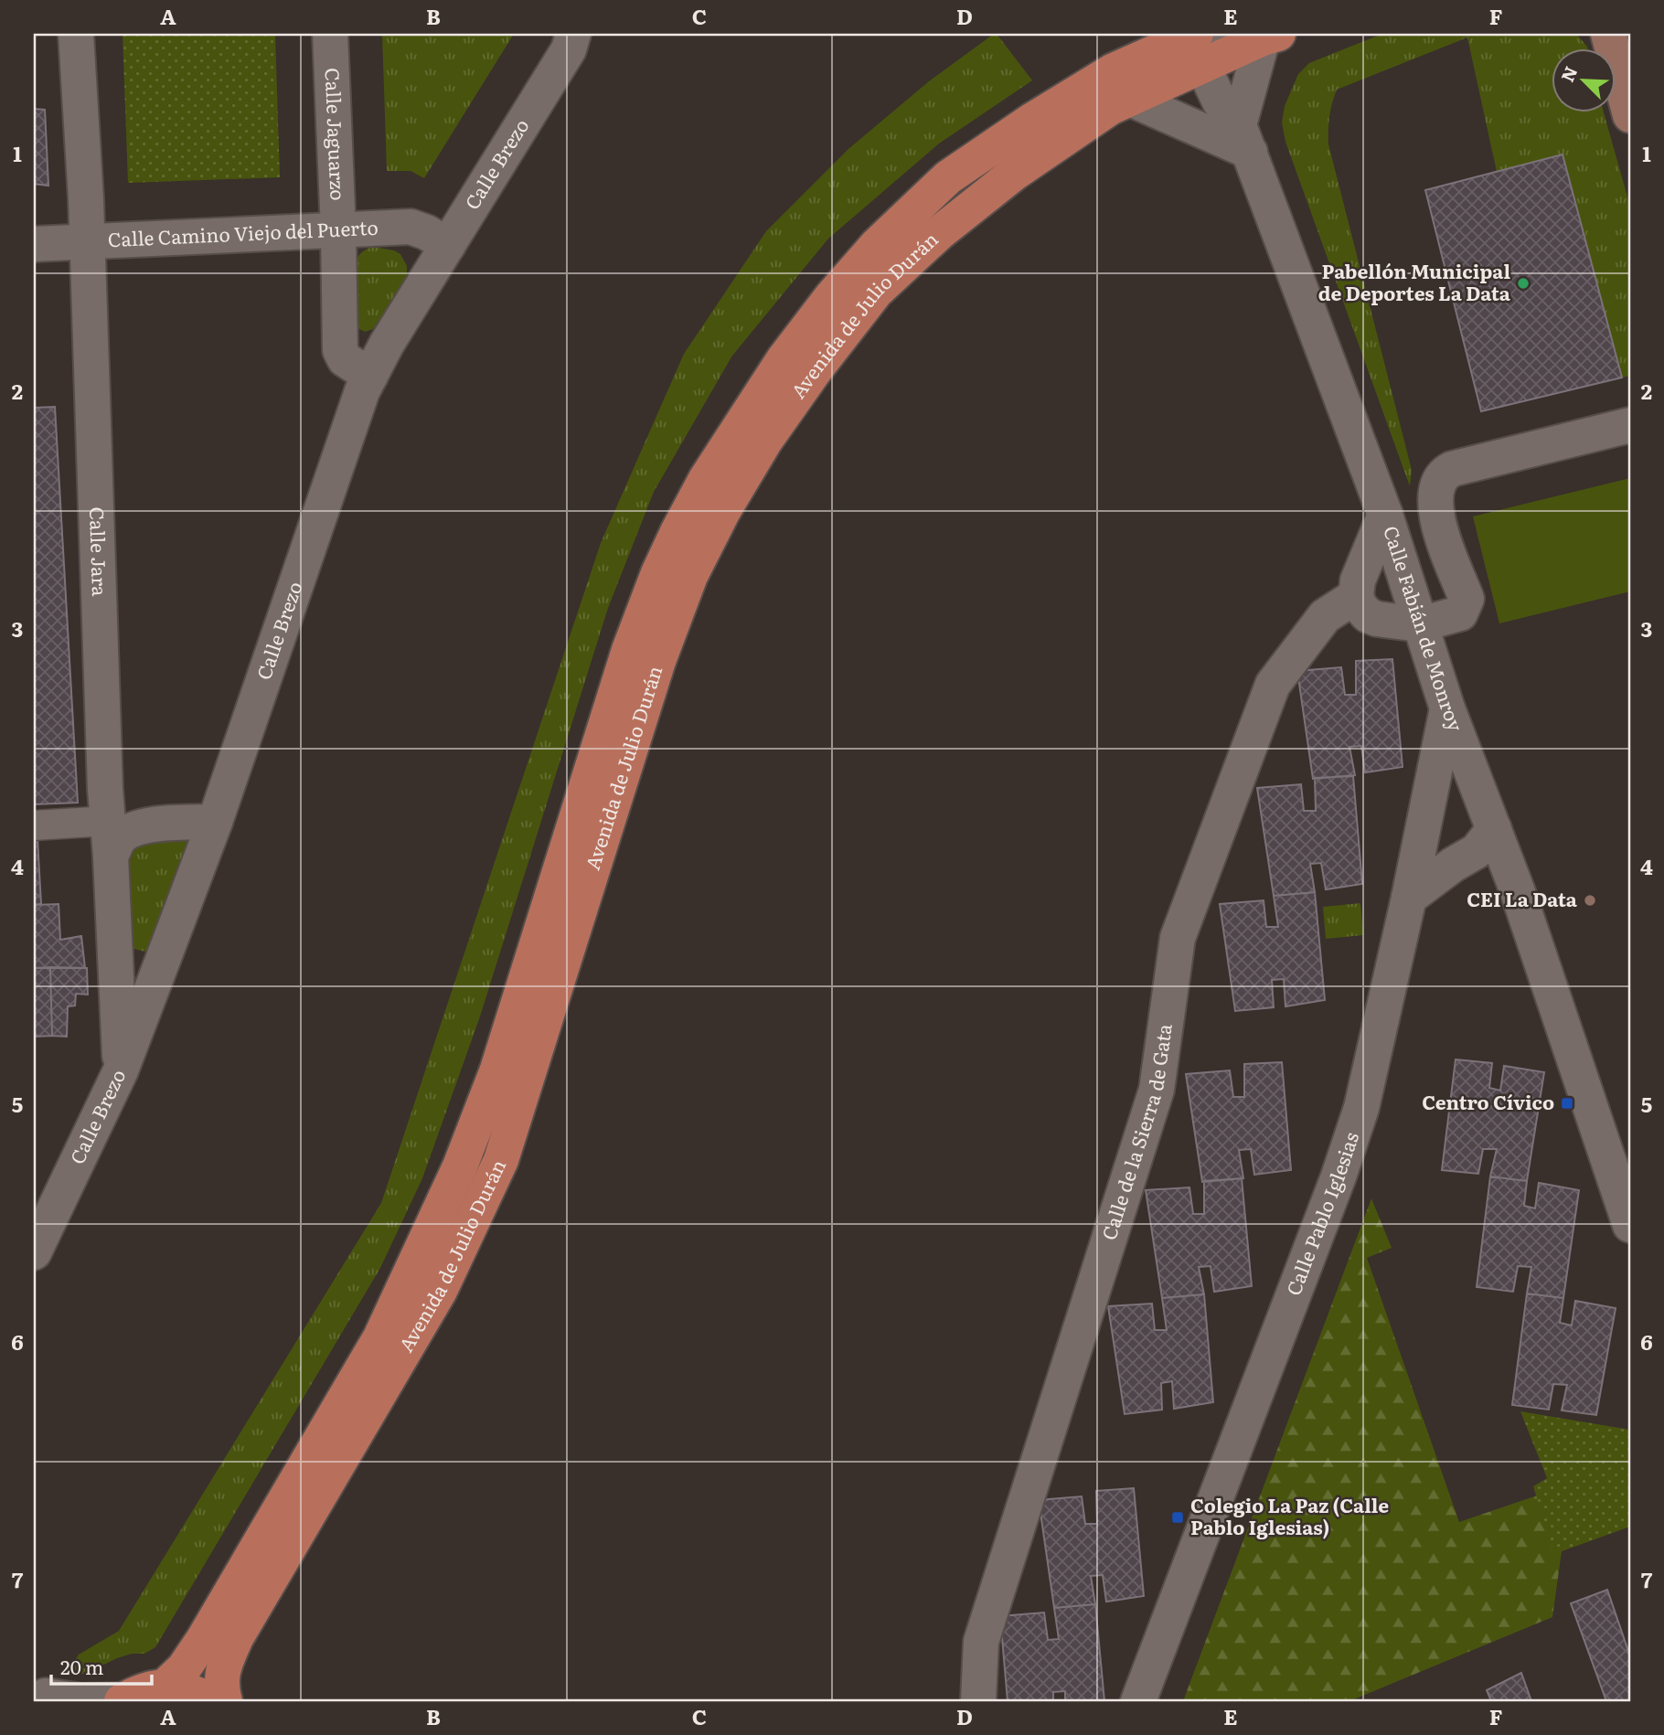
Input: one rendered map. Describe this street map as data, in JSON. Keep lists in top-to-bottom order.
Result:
{
  "streets": {
    "main road": ["Avenida de Julio Durán"],
    "street": [
      "Calle Jaguarzo",
      "Calle Brezo",
      "Calle Camino Viejo del Puerto",
      "Calle Jara",
      "Calle Fabián de Monroy",
      "Calle de la Sierra de Gata",
      "Calle Pablo Iglesias"
    ]
  },
  "crossings": [
    ["Calle Jaguarzo", "Calle Brezo"],
    ["Calle Jaguarzo", "Calle Camino Viejo del Puerto"],
    ["Calle Brezo", "Calle Camino Viejo del Puerto"],
    ["Calle Brezo", "Calle Jara"],
    ["Calle Camino Viejo del Puerto", "Calle Jara"],
    ["Avenida de Julio Durán", "Calle Fabián de Monroy"],
    ["Calle Fabián de Monroy", "Calle Pablo Iglesias"]
  ],
  "places": {
    "other": ["Pabellón Municipal de Deportes La Data", "CEI La Data"],
    "transit": ["Centro Cívico", "Colegio La Paz (Calle Pablo Iglesias)"]
  },
  "scale_bar": "20 m",
  "north": "top left",
  "grid": {
    "columns": [
      "A",
      "B",
      "C",
      "D",
      "E",
      "F"
    ],
    "rows": [
      "1",
      "2",
      "3",
      "4",
      "5",
      "6",
      "7"
    ]
  }
}
